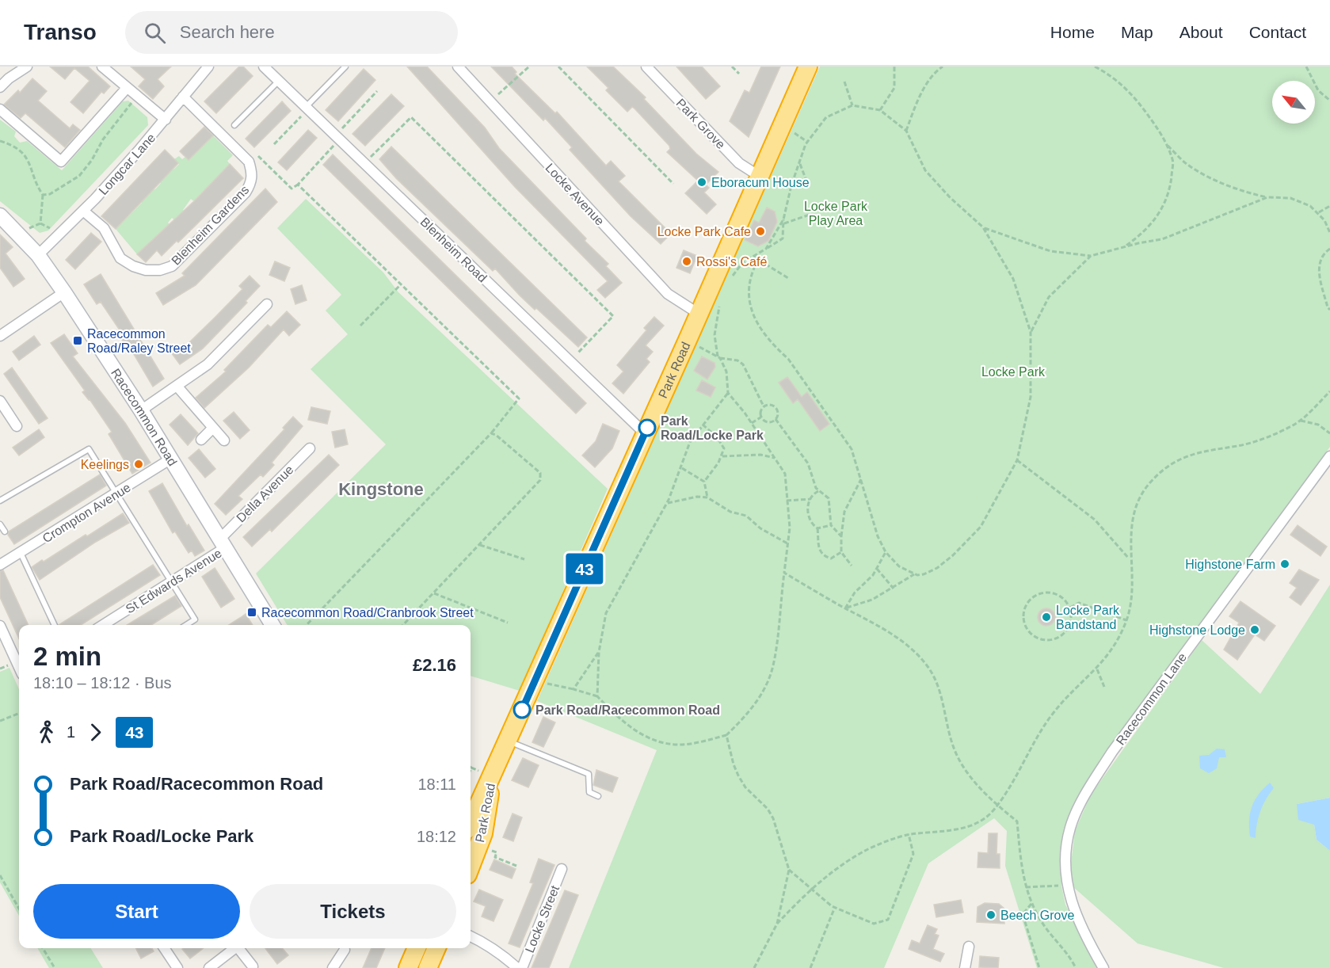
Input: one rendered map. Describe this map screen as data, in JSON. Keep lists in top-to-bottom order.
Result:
{
  "streets": {
    "highway": ["Park Road"],
    "street": [
      "Park Grove",
      "Longcar Lane",
      "Locke Avenue",
      "Blenheim Gardens",
      "Blenheim Road",
      "Racecommon Road",
      "Della Avenue",
      "Crompton Avenue",
      "St Edwards Avenue",
      "Racecommon Lane",
      "Locke Street"
    ]
  },
  "crossings": [
    ["Park Grove", "Park Road"],
    ["Longcar Lane", "Blenheim Gardens"],
    ["Longcar Lane", "Racecommon Road"],
    ["Locke Avenue", "Park Road"],
    ["Blenheim Road", "Park Road"],
    ["Racecommon Road", "Della Avenue"],
    ["Racecommon Road", "Crompton Avenue"],
    ["Racecommon Road", "St Edwards Avenue"],
    ["Della Avenue", "St Edwards Avenue"]
  ],
  "districts": ["Kingstone"],
  "parks": ["Locke Park Play Area", "Locke Park"],
  "places": {
    "other": [
      "Eboracum House",
      "Locke Park Cafe",
      "Rossi's Café",
      "Park Road/Locke Park",
      "Keelings",
      "Highstone Farm",
      "Locke Park Bandstand",
      "Highstone Lodge",
      "Park Road/Racecommon Road",
      "Beech Grove"
    ],
    "transit": ["Racecommon Road/Raley Street", "Racecommon Road/Cranbrook Street"]
  },
  "lines": ["bus line 43"],
  "north": "top left",
  "page": {
    "header": "Transo",
    "search": "Search here",
    "nav": [
      "Home",
      "Map",
      "About",
      "Contact"
    ],
    "on_map": "43",
    "heading": ["2 min", "18:10 – 18:12 · Bus", "£2.16"],
    "legs": ["1", "43"],
    "list": [
      {
        "name": "Park Road/Racecommon Road",
        "value": "18:11"
      },
      {
        "name": "Park Road/Locke Park",
        "value": "18:12"
      }
    ],
    "buttons": ["Start", "Tickets"]
  }
}
